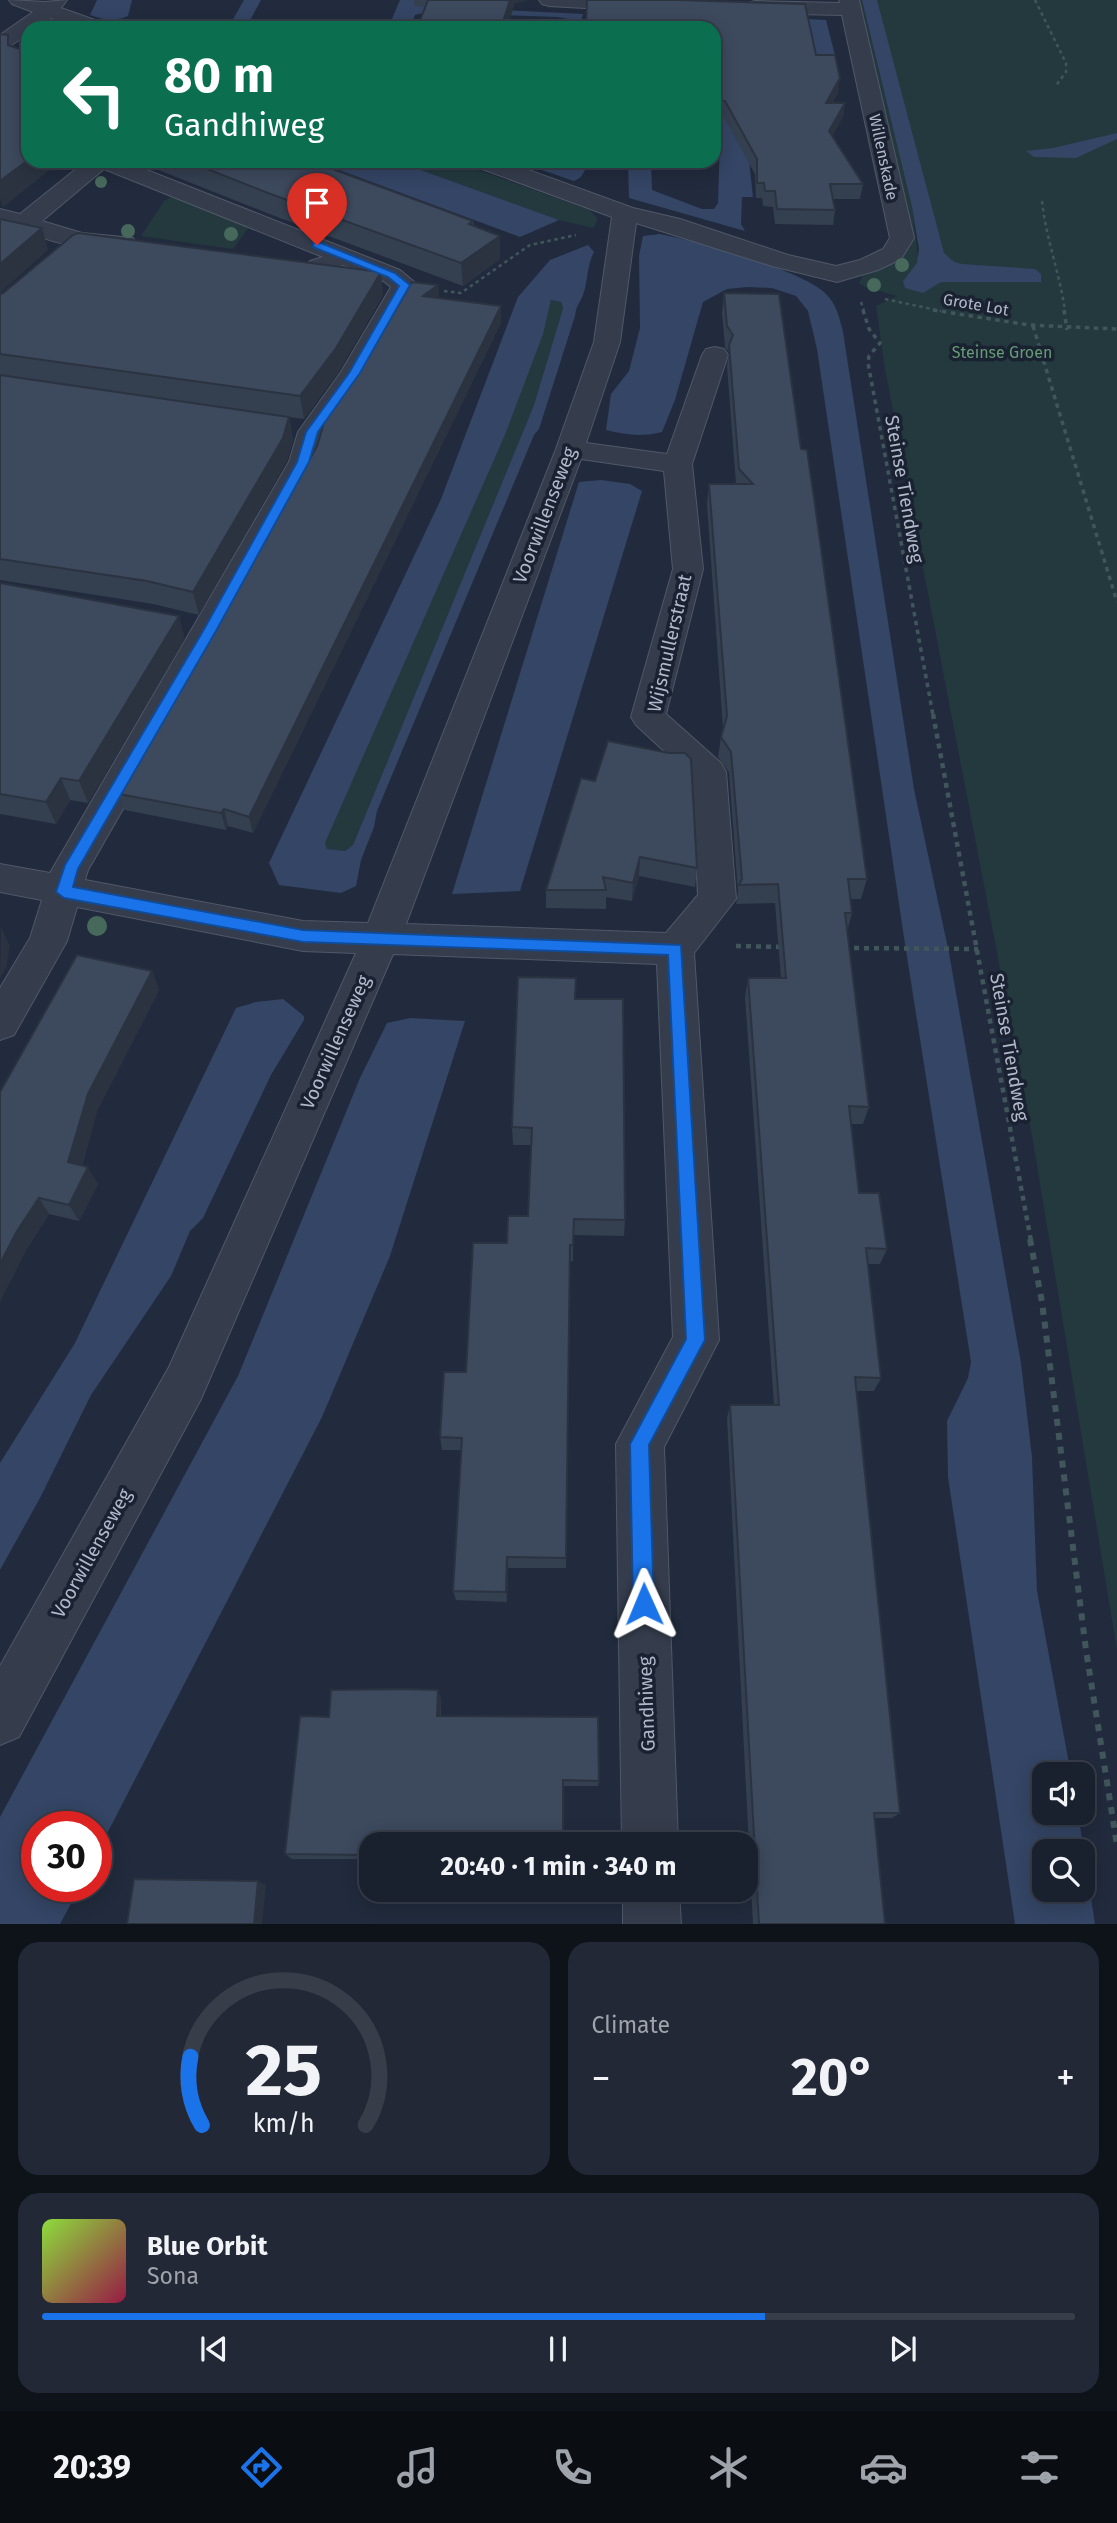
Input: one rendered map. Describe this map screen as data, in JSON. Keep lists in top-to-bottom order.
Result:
{
  "streets": {
    "street": [
      "Willenskade",
      "Voorwillenseweg",
      "Wijsmullerstraat",
      "Gandhiweg"
    ],
    "path": ["Grote Lot", "Steinse Tiendweg"]
  },
  "crossings": [
    ["Willenskade", "Grote Lot"],
    ["Willenskade", "Steinse Tiendweg"],
    ["Grote Lot", "Steinse Tiendweg"],
    ["Wijsmullerstraat", "Gandhiweg"]
  ],
  "parks": ["Steinse Groen"],
  "page": {
    "turn": ["80 m", "Gandhiweg"],
    "limit": "30",
    "trip": "20:40 · 1 min · 340 m",
    "tile": "Climate",
    "heat": ["−", "20°", "+"],
    "song": ["Blue Orbit", "Sona"],
    "tabs": "20:39",
    "gauge": ["25", "km/h"]
  }
}
